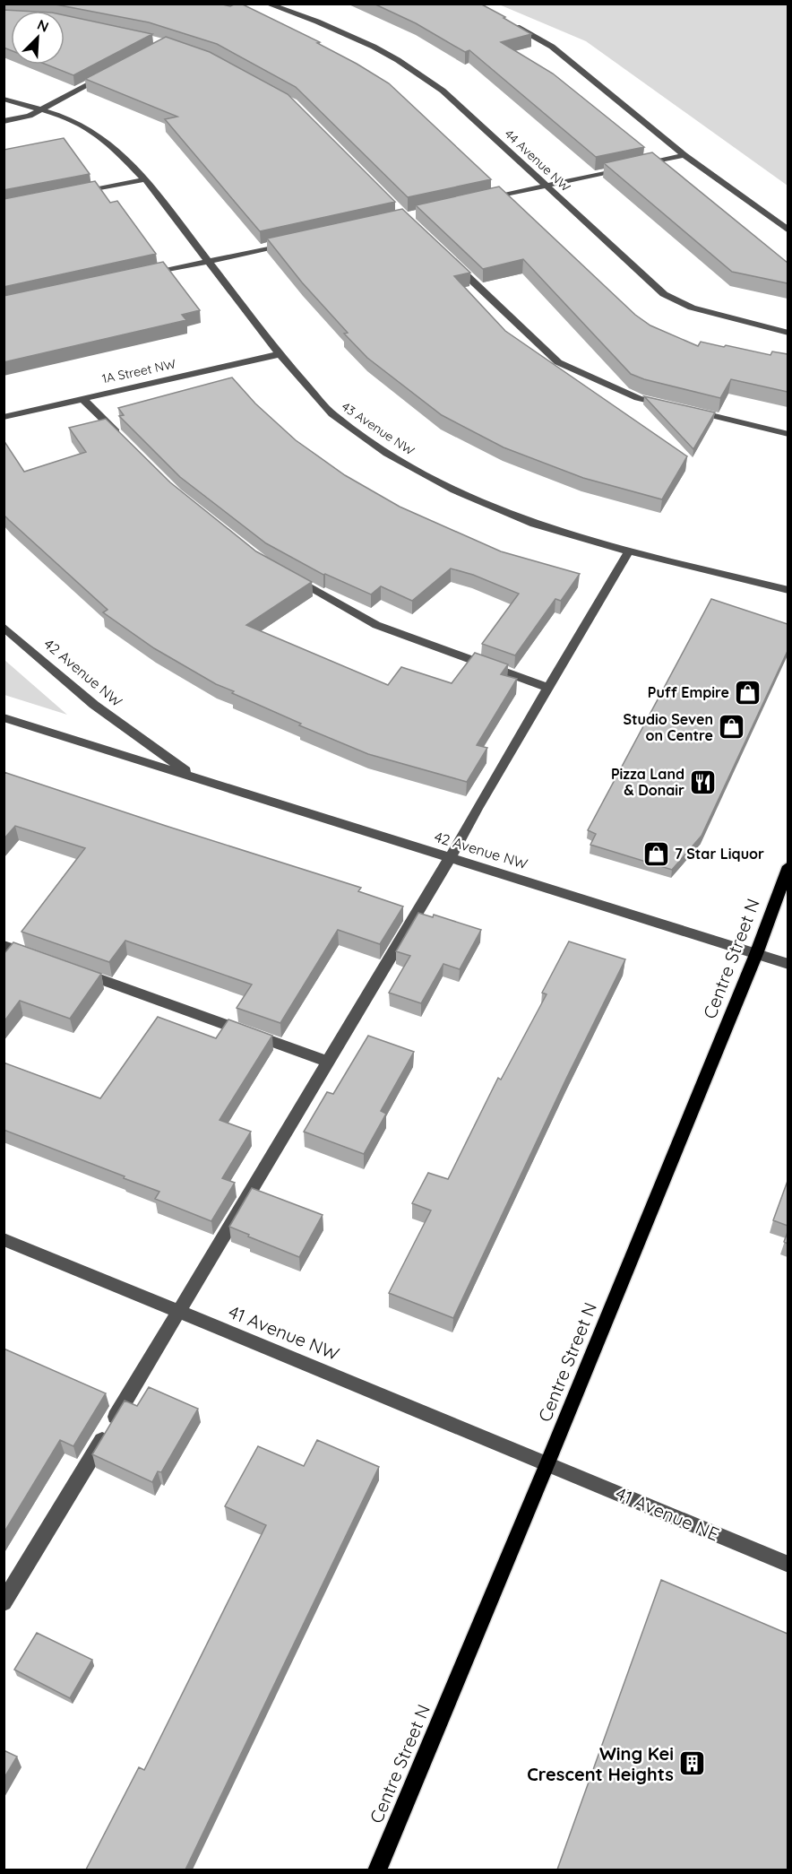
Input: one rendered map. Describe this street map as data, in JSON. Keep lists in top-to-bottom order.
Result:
{
  "streets": {
    "main road": ["Centre Street N"],
    "street": [
      "44 Avenue NW",
      "1A Street NW",
      "43 Avenue NW",
      "42 Avenue NW",
      "41 Avenue NW",
      "41 Avenue NE"
    ]
  },
  "crossings": [
    ["1A Street NW", "43 Avenue NW"],
    ["42 Avenue NW", "Centre Street N"],
    ["Centre Street N", "41 Avenue NW"],
    ["Centre Street N", "41 Avenue NE"],
    ["41 Avenue NW", "41 Avenue NE"]
  ],
  "places": {
    "shop": ["Puff Empire", "Studio Seven on Centre", "7 Star Liquor"],
    "restaurant": ["Pizza Land & Donair"],
    "building": ["Wing Kei Crescent Heights"]
  },
  "north": "top right"
}
